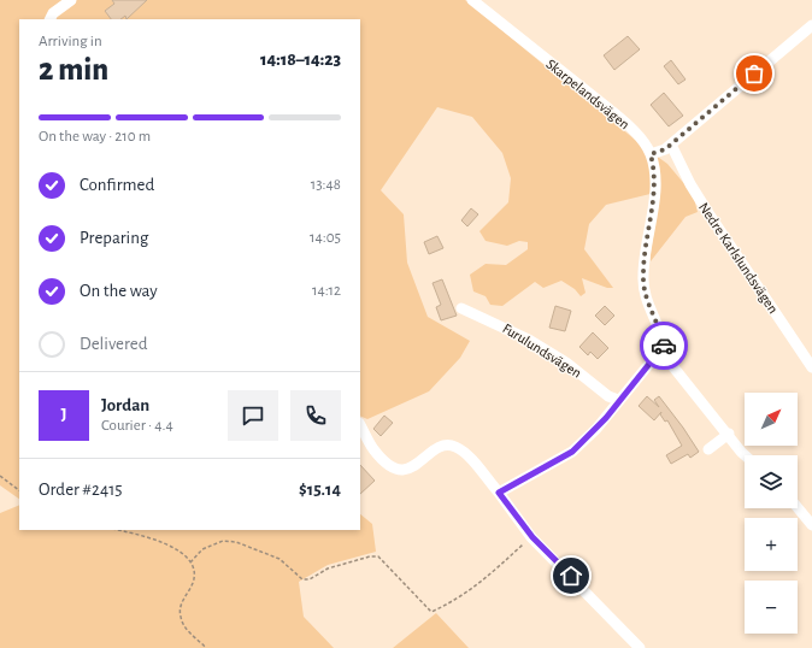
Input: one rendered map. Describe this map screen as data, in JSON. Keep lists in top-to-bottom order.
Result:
{
  "streets": {
    "street": ["Skarpelandsvägen", "Nedre Karlslundsvägen", "Furulundsvägen"]
  },
  "north": "top right",
  "page": {
    "heading": ["2 min", "Arriving in", "14:18–14:23"],
    "panel": [
      "Jordan",
      "Courier · 4.4",
      "Order #2415",
      "$15.14"
    ],
    "bar": "On the way · 210 m",
    "list": [
      ["Confirmed", "13:48"],
      ["Preparing", "14:05"],
      ["On the way", "14:12"],
      "Delivered"
    ],
    "round": "J",
    "map_buttons": ["+", "−"]
  }
}
